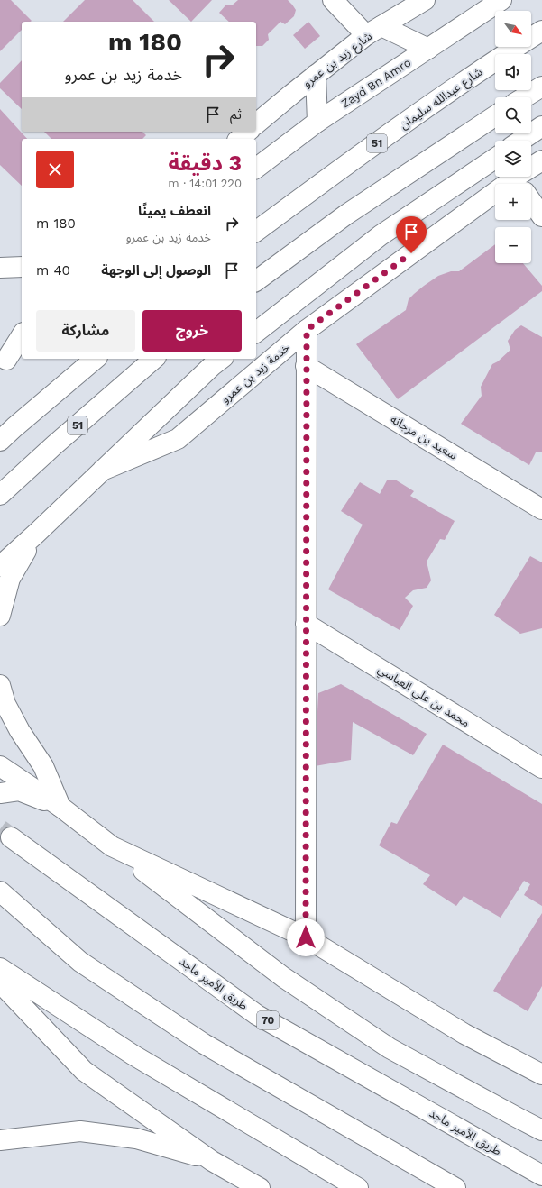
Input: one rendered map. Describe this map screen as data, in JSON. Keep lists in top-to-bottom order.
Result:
{
  "streets": {
    "main road": [
      "شارع زيد بن عمرو",
      "Zayd Bn Amro",
      "شارع عبدالله سليمان",
      "51",
      "خدمة زيد بن عمرو",
      "سعيد بن مرجانه",
      "محمد بن علي العباسي",
      "طريق الأمير ماجد",
      "70"
    ]
  },
  "north": "bottom right",
  "page": {
    "map_buttons": ["+", "−"],
    "turn": ["180 m", "خدمة زيد بن عمرو"],
    "then": "ثم",
    "heading": ["3 دقيقة", "220 m · 14:01"],
    "list": [
      {
        "name": "انعطف يمينًا",
        "note": "خدمة زيد بن عمرو",
        "value": "180 m"
      },
      {
        "name": "الوصول إلى الوجهة",
        "value": "40 m"
      }
    ],
    "buttons": ["خروج", "مشاركة"]
  }
}
